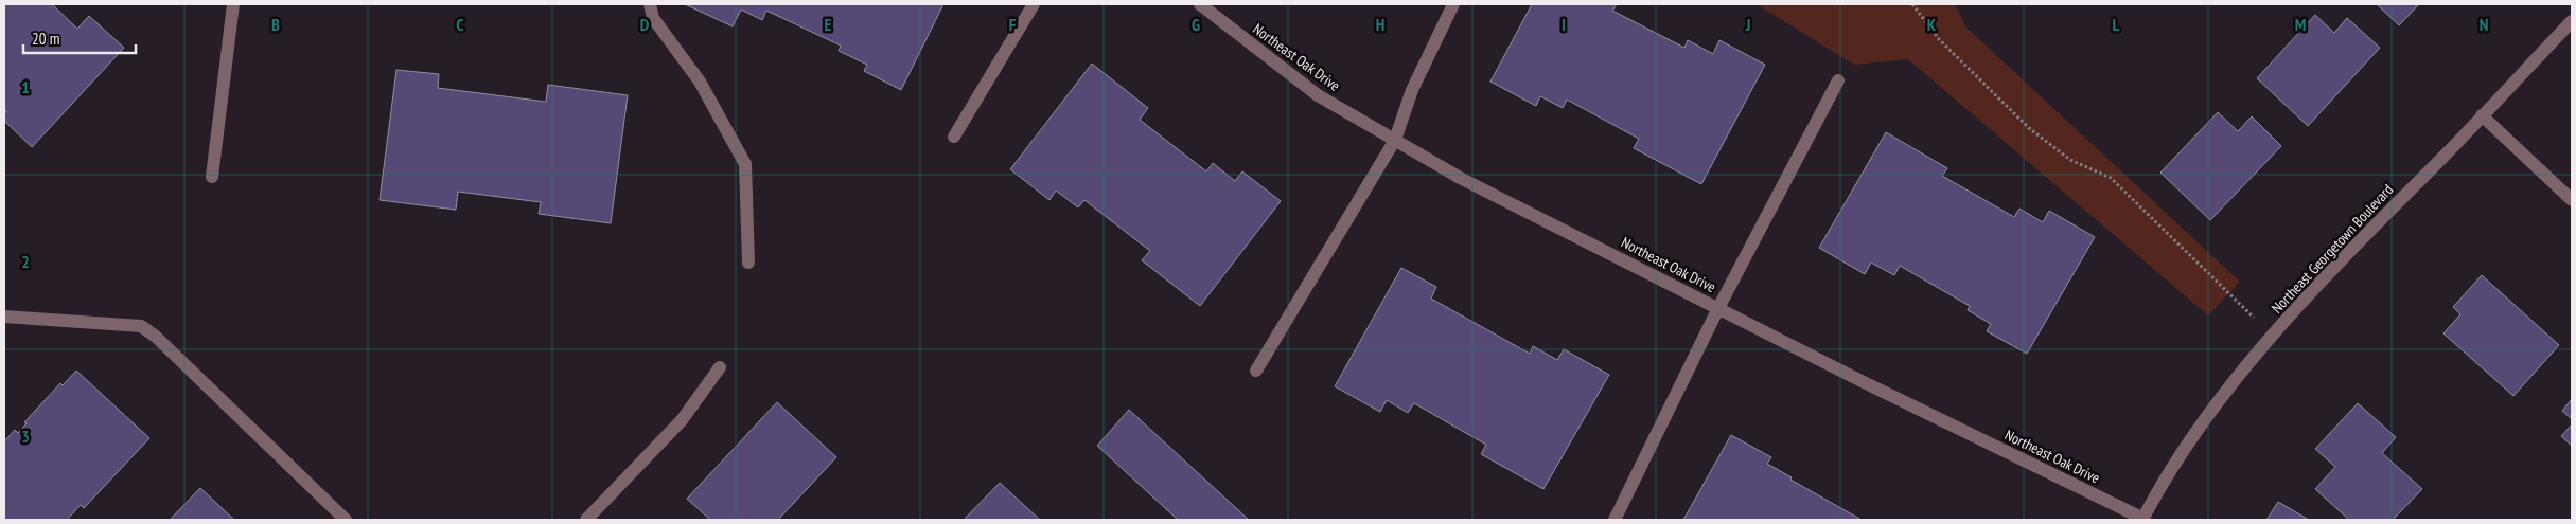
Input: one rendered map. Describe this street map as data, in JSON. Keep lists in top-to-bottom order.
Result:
{
  "streets": {
    "street": ["Northeast Oak Drive", "Northeast Georgetown Boulevard"]
  },
  "crossings": [
    ["Northeast Oak Drive", "Northeast Georgetown Boulevard"]
  ],
  "scale_bar": "20 m",
  "grid": {
    "columns": [
      "B",
      "C",
      "D",
      "E",
      "F",
      "G",
      "H",
      "I",
      "J",
      "K",
      "L",
      "M",
      "N"
    ],
    "rows": ["1", "2", "3"]
  }
}
